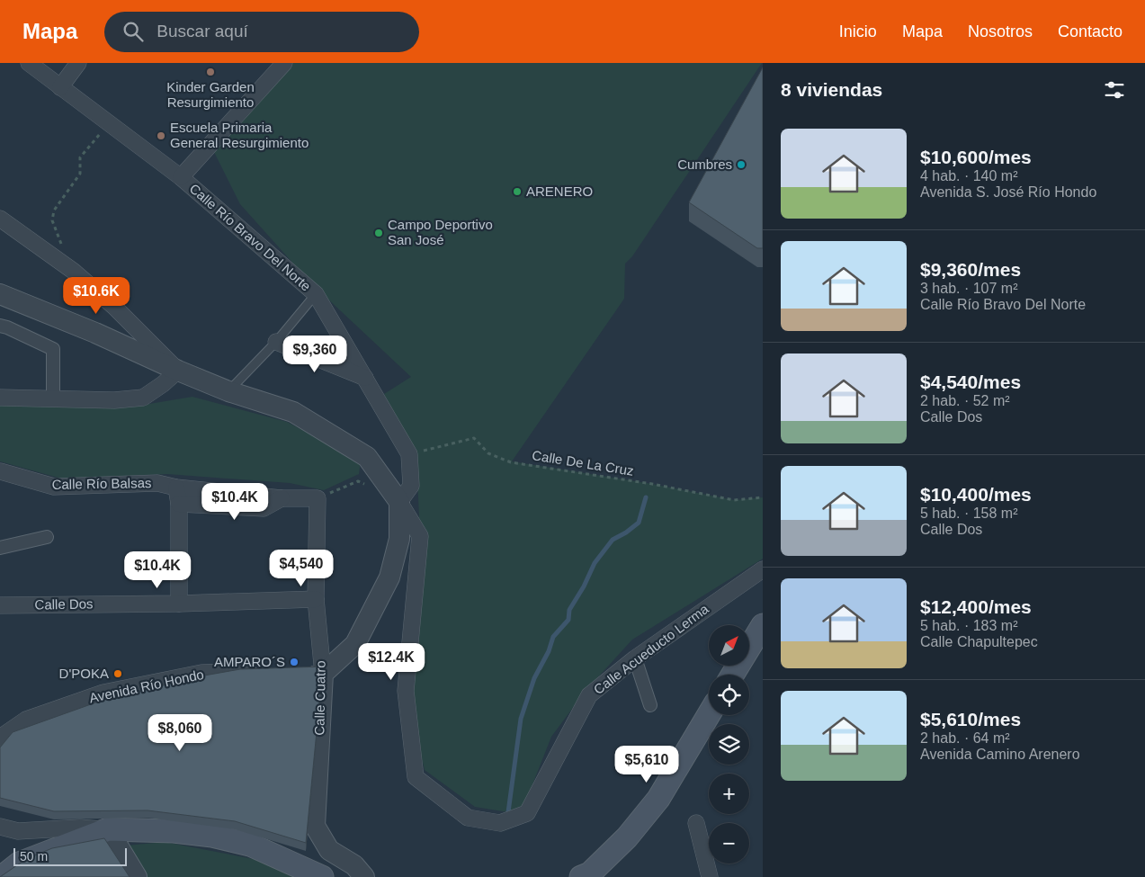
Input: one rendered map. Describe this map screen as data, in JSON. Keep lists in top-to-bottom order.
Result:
{
  "streets": {
    "street": [
      "Calle Río Bravo Del Norte",
      "Calle Río Balsas",
      "Calle Dos",
      "Calle Acueducto Lerma",
      "Avenida Río Hondo",
      "Calle Cuatro"
    ],
    "path": ["Calle De La Cruz"]
  },
  "crossings": [
    ["Calle Río Bravo Del Norte", "Calle De La Cruz"],
    ["Calle Río Balsas", "Calle Cuatro"],
    ["Calle Dos", "Calle Cuatro"]
  ],
  "places": [
    "Kinder Garden Resurgimiento",
    "Escuela Primaria General Resurgimiento",
    "Cumbres",
    "ARENERO",
    "Campo Deportivo San José",
    "AMPARO´S",
    "D'POKA"
  ],
  "scale_bar": "50 m",
  "north": "top right",
  "page": {
    "header": "Mapa",
    "search": "Buscar aquí",
    "nav": [
      "Inicio",
      "Mapa",
      "Nosotros",
      "Contacto"
    ],
    "heading": "8 viviendas",
    "list": [
      {
        "name": "$10,600/mes",
        "note": "4 hab. · 140 m² · Avenida S. José Río Hondo"
      },
      {
        "name": "$9,360/mes",
        "note": "3 hab. · 107 m² · Calle Río Bravo Del Norte"
      },
      {
        "name": "$4,540/mes",
        "note": "2 hab. · 52 m² · Calle Dos"
      },
      {
        "name": "$10,400/mes",
        "note": "5 hab. · 158 m² · Calle Dos"
      },
      {
        "name": "$12,400/mes",
        "note": "5 hab. · 183 m² · Calle Chapultepec"
      },
      {
        "name": "$5,610/mes",
        "note": "2 hab. · 64 m² · Avenida Camino Arenero"
      }
    ],
    "price": [
      "$10.6K",
      "$9,360",
      "$10.4K",
      "$4,540",
      "$10.4K",
      "$12.4K",
      "$8,060",
      "$5,610"
    ],
    "map_buttons": ["+", "−"],
    "scale": "50 m"
  }
}
